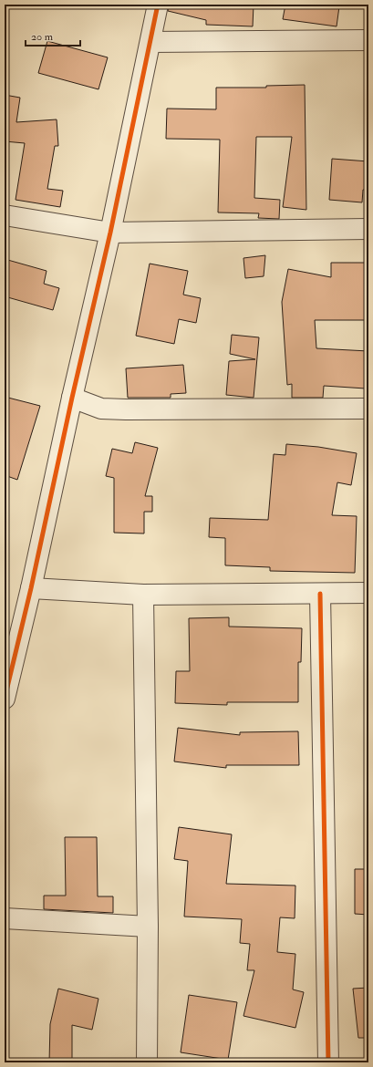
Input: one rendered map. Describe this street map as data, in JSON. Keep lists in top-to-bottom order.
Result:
{
  "scale_bar": "20 m"
}
